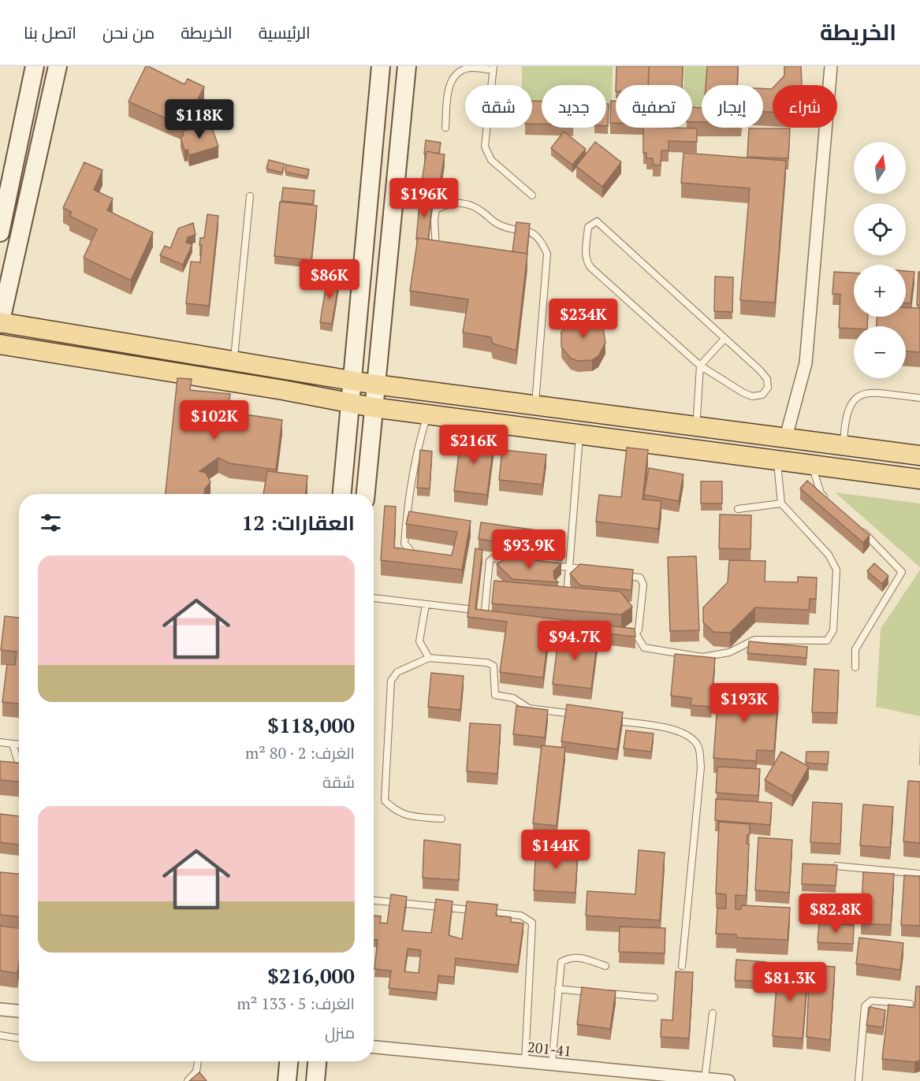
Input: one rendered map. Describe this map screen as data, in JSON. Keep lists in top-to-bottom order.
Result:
{
  "streets": {
    "street": ["201-41"]
  },
  "north": "top",
  "page": {
    "header": "الخريطة",
    "nav": [
      "الرئيسية",
      "الخريطة",
      "من نحن",
      "اتصل بنا"
    ],
    "chip": [
      "شراء",
      "إيجار",
      "تصفية",
      "جديد",
      "شقة"
    ],
    "price": [
      "$118K",
      "$196K",
      "$86K",
      "$234K",
      "$102K",
      "$216K",
      "$93.9K",
      "$94.7K",
      "$193K",
      "$144K",
      "$82.8K",
      "$81.3K"
    ],
    "map_buttons": ["+", "−"],
    "heading": "العقارات: 12",
    "list": [
      {
        "name": "$118,000",
        "note": "الغرف: 2 · 80 m² · شقة"
      },
      {
        "name": "$216,000",
        "note": "الغرف: 5 · 133 m² · منزل"
      }
    ]
  }
}
